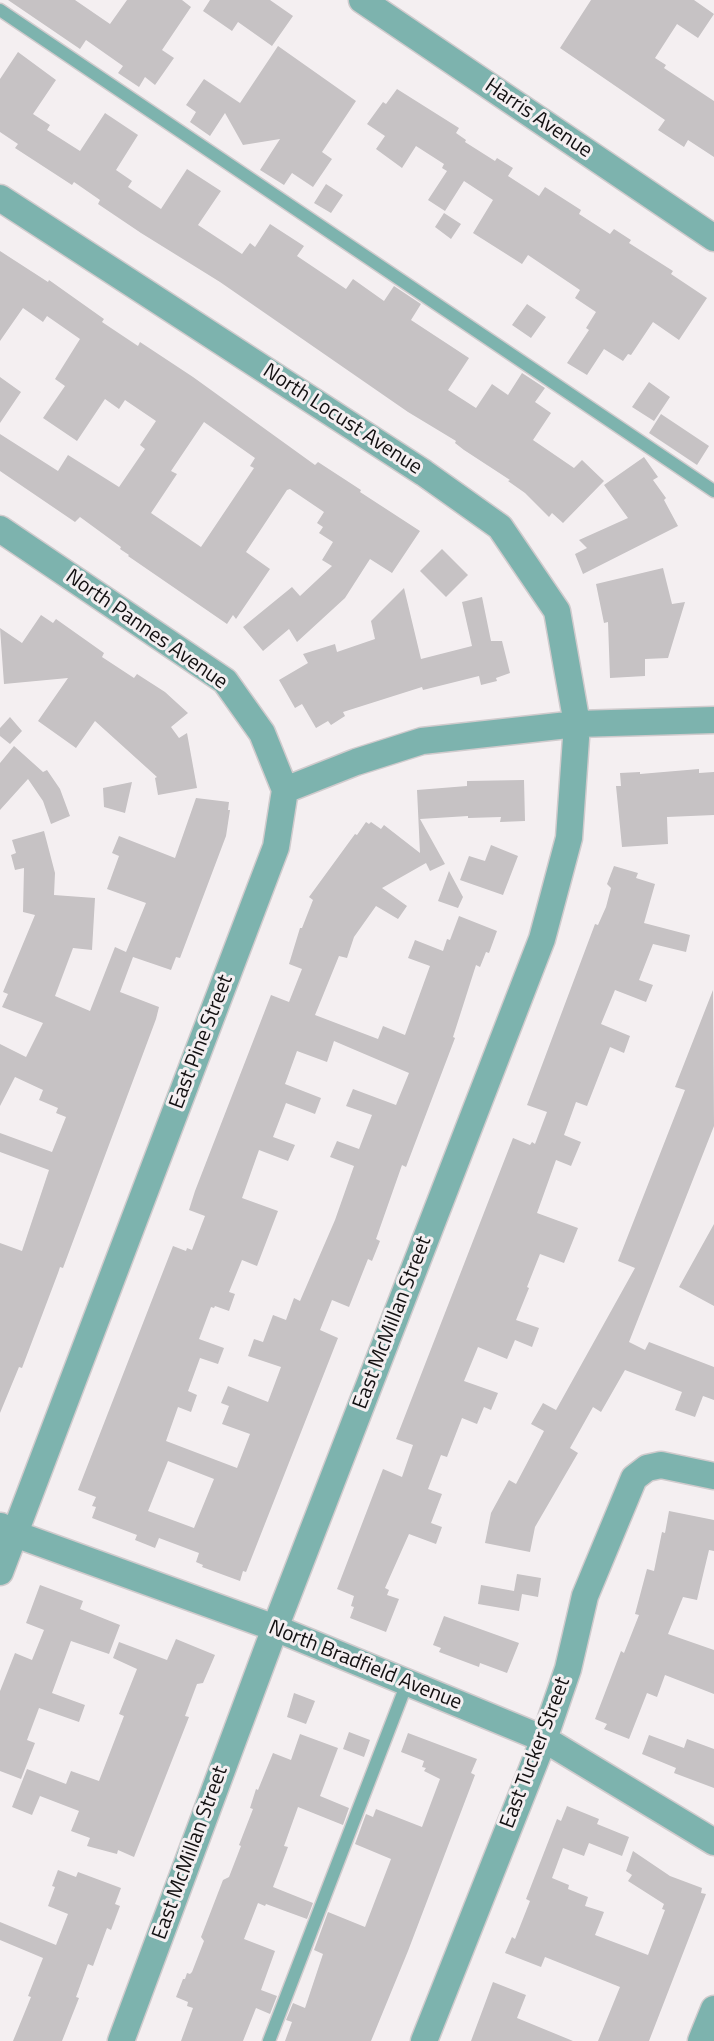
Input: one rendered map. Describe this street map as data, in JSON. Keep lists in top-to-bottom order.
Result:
{
  "streets": {
    "street": [
      "Harris Avenue",
      "North Locust Avenue",
      "North Pannes Avenue",
      "East Pine Street",
      "East McMillan Street",
      "North Bradfield Avenue",
      "East Tucker Street"
    ]
  },
  "crossings": [
    ["North Locust Avenue", "East McMillan Street"],
    ["North Pannes Avenue", "East Pine Street"],
    ["East Pine Street", "North Bradfield Avenue"],
    ["East McMillan Street", "North Bradfield Avenue"],
    ["North Bradfield Avenue", "East Tucker Street"]
  ]
}
